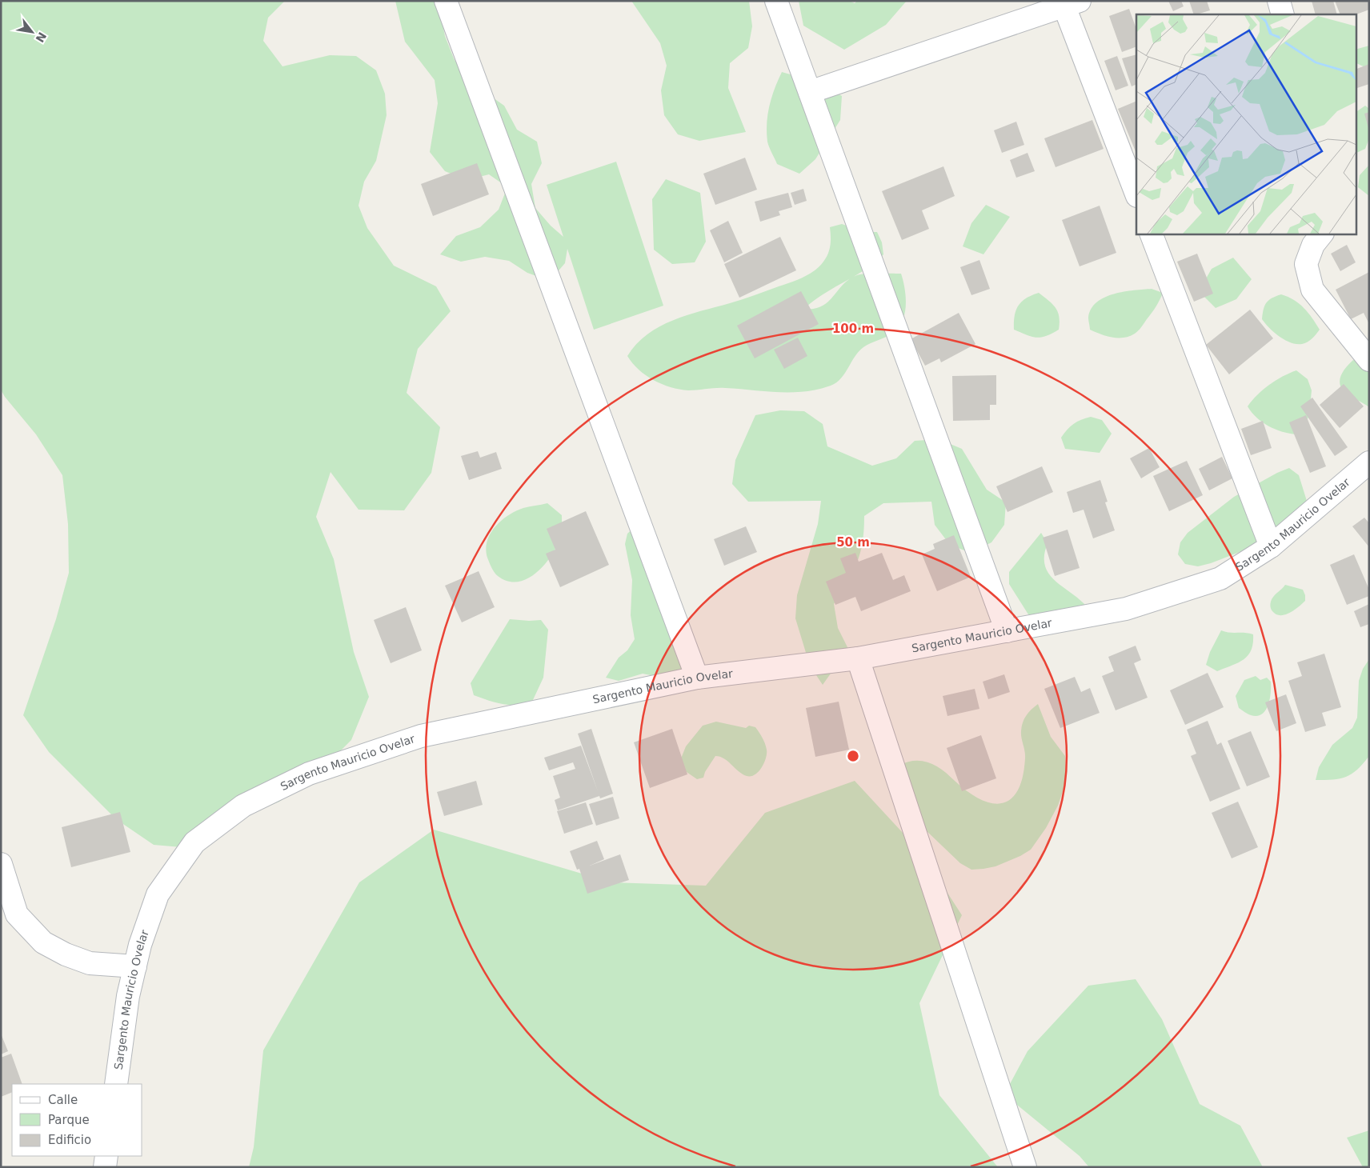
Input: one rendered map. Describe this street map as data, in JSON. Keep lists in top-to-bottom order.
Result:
{
  "streets": {
    "street": ["Sargento Mauricio Ovelar"]
  },
  "legend": ["Calle", "Parque", "Edificio"],
  "north": "bottom right",
  "rings": ["100 m", "50 m"]
}
